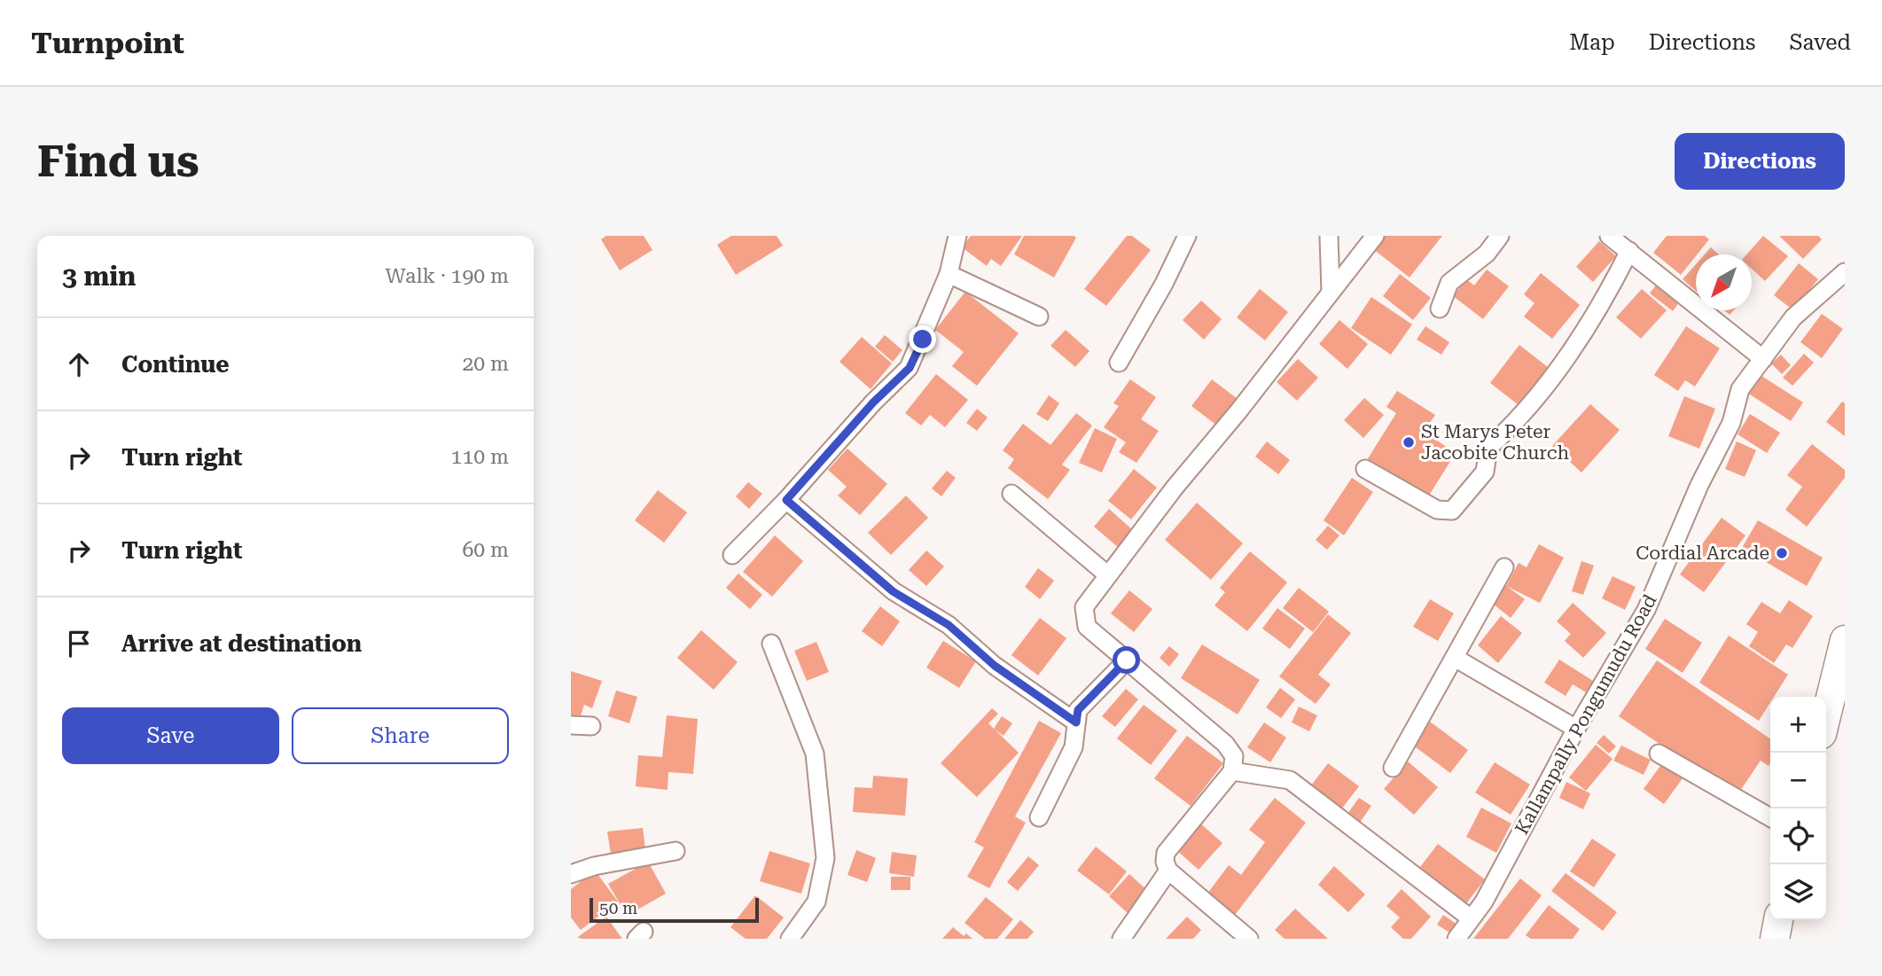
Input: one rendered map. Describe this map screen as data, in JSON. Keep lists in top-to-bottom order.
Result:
{
  "streets": {
    "street": ["Kallampally Pongumudu Road"]
  },
  "places": ["St Marys Peter Jacobite Church", "Cordial Arcade"],
  "scale_bar": "50 m",
  "north": "bottom left",
  "page": {
    "header": "Turnpoint",
    "nav": ["Map", "Directions", "Saved"],
    "buttons": [
      "Directions",
      ["Save", "Share"]
    ],
    "title": "Find us",
    "heading": ["3 min", "Walk · 190 m"],
    "list": [
      ["Continue", "20 m"],
      ["Turn right", "110 m"],
      ["Turn right", "60 m"],
      "Arrive at destination"
    ],
    "map_buttons": ["+", "−"],
    "scale": "50 m"
  }
}
